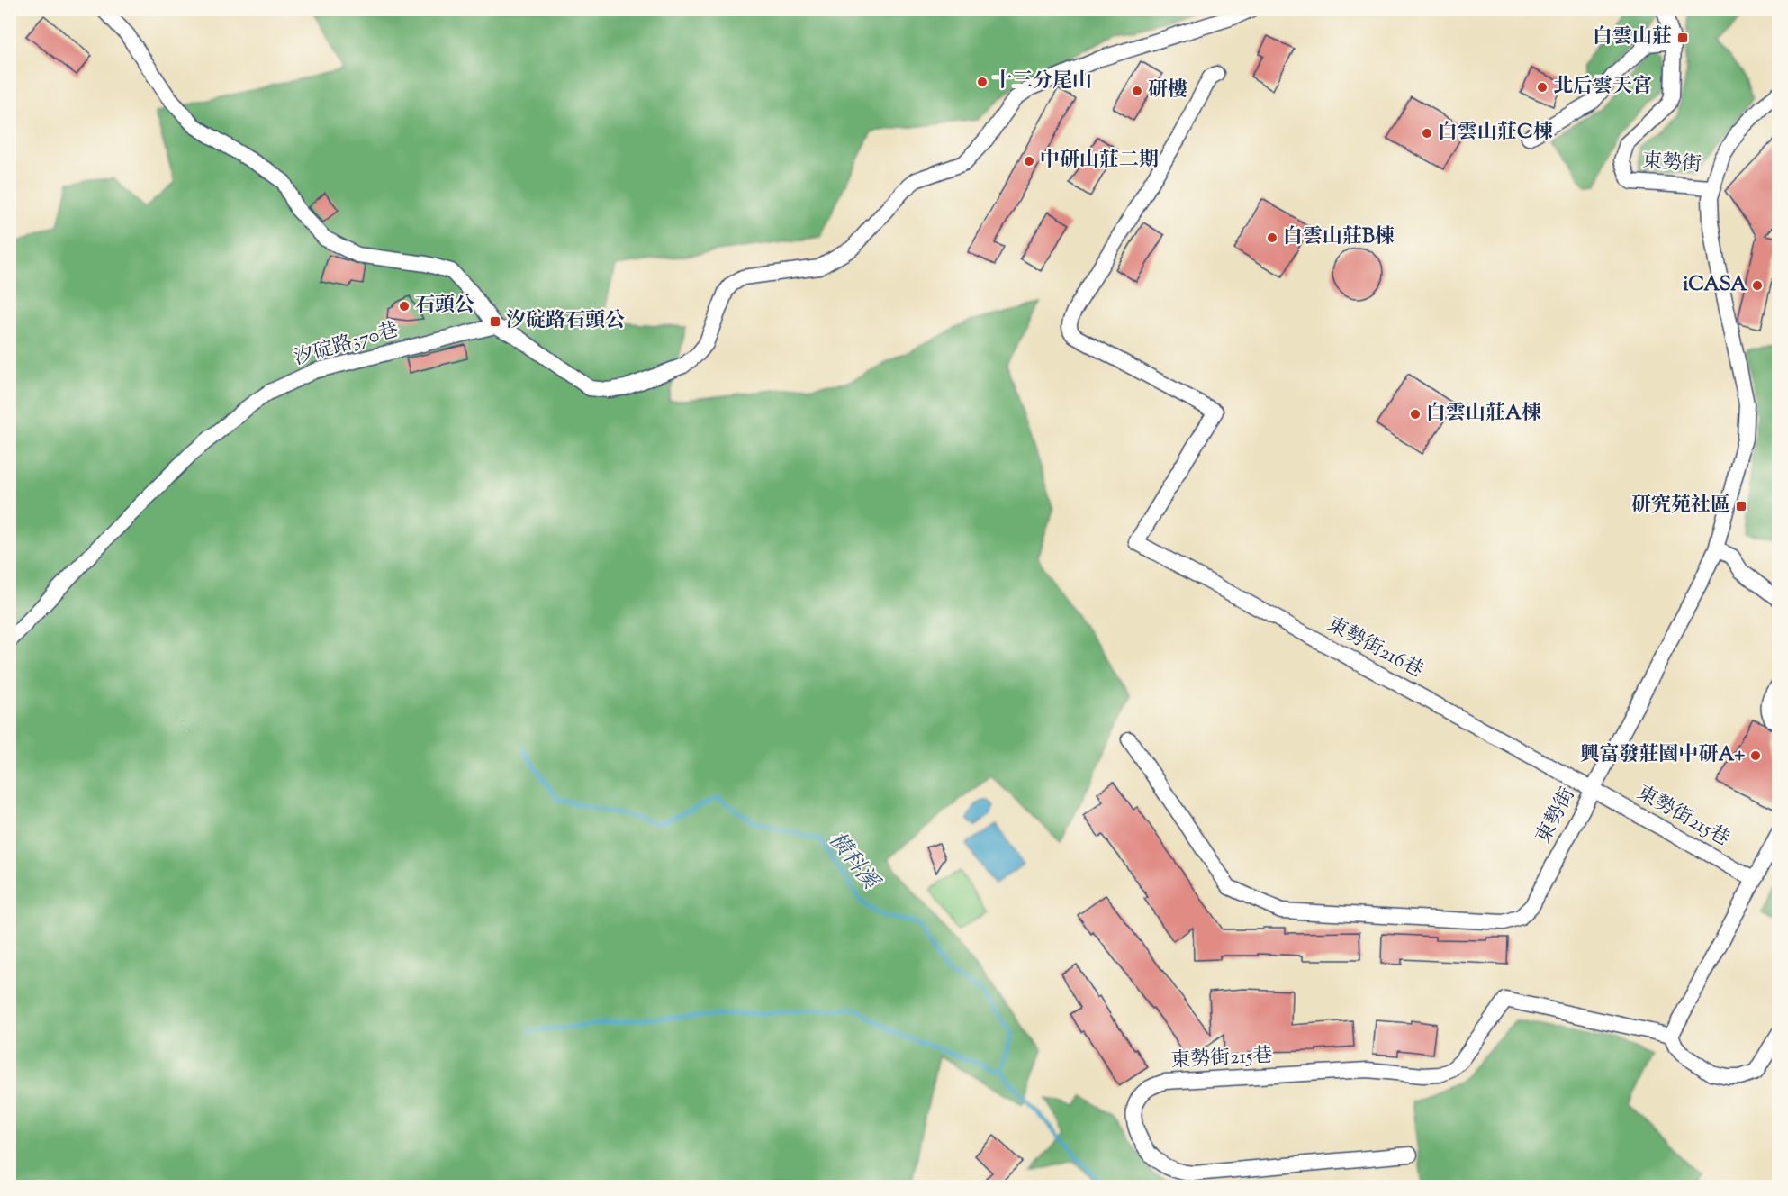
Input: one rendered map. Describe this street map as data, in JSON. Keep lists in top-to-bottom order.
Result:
{
  "streets": {
    "street": [
      "東勢街",
      "汐碇路370巷",
      "東勢街216巷",
      "東勢街215巷"
    ]
  },
  "crossings": [
    ["東勢街", "東勢街216巷"],
    ["東勢街", "東勢街215巷"],
    ["東勢街216巷", "東勢街215巷"]
  ],
  "water": ["橫科溪"],
  "places": {
    "transit": ["白雲山莊", "汐碇路石頭公", "研究苑社區"],
    "other": [
      "十三分尾山",
      "北后雲天宮",
      "研樓",
      "白雲山莊C棟",
      "中研山莊二期",
      "白雲山莊B棟",
      "iCASA",
      "石頭公",
      "白雲山莊A棟",
      "興富發莊園中研A+"
    ]
  }
}
